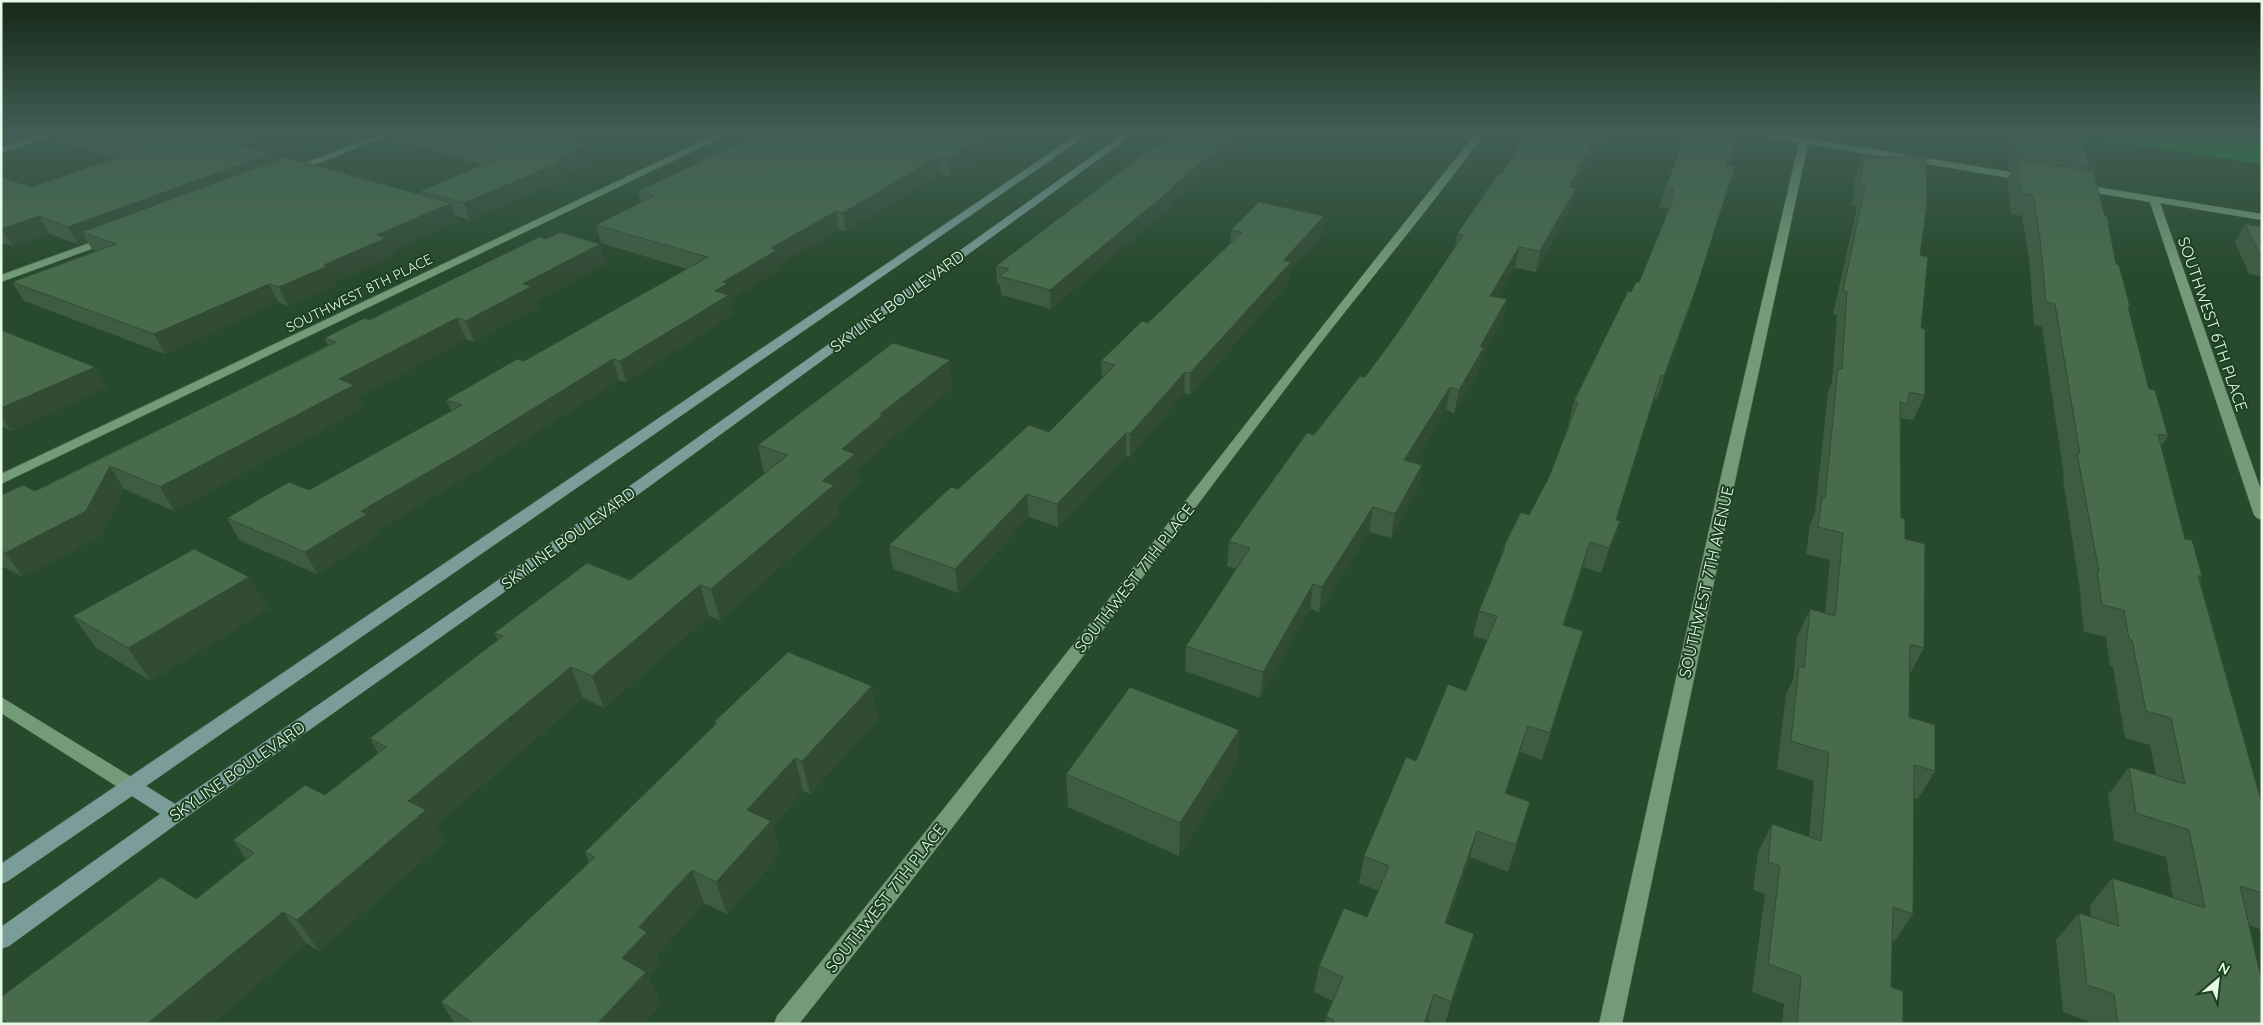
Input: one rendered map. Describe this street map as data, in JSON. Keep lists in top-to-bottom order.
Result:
{
  "streets": {
    "street": [
      "SOUTHWEST 8TH PLACE",
      "SKYLINE BOULEVARD",
      "SOUTHWEST 6TH PLACE",
      "SOUTHWEST 7TH PLACE",
      "SOUTHWEST 7TH AVENUE"
    ]
  },
  "north": "top right"
}
